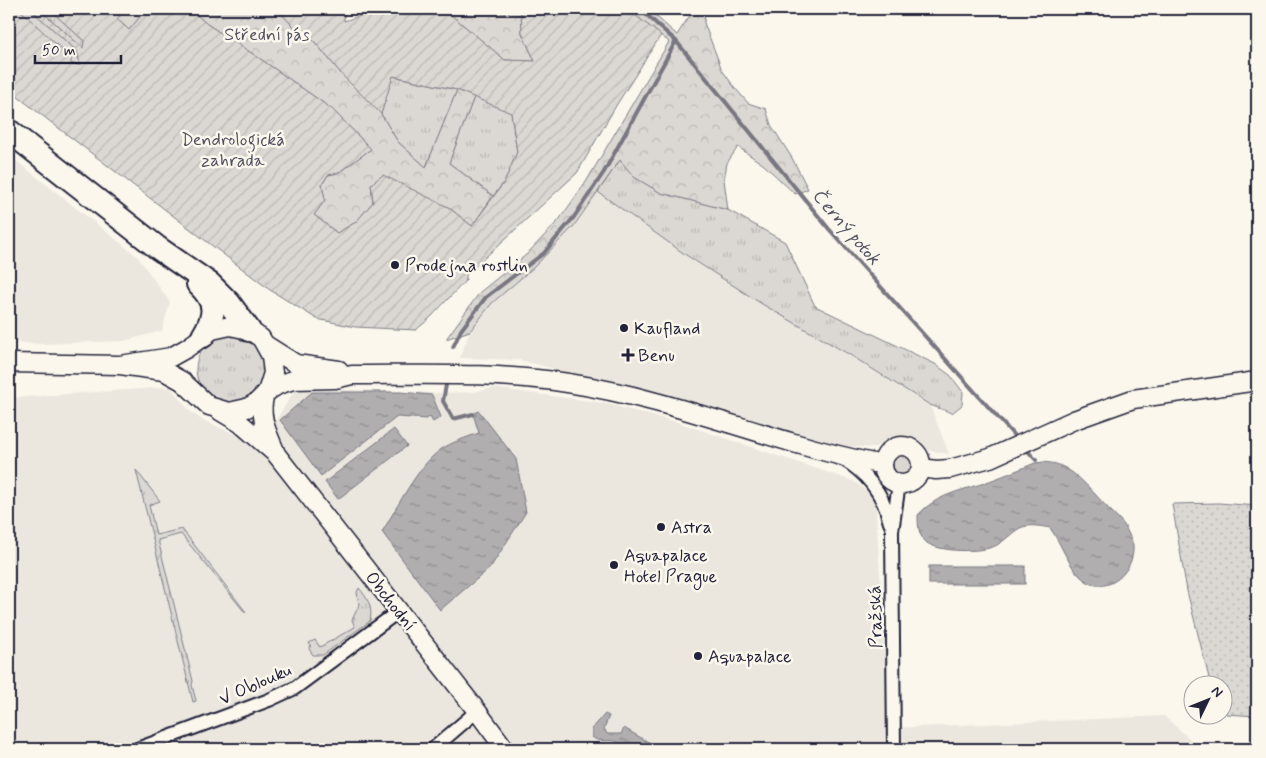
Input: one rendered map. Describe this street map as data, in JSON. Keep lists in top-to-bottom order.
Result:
{
  "streets": {
    "street": ["Obchodní", "Pražská", "V Oblouku"]
  },
  "crossings": [
    ["Obchodní", "V Oblouku"]
  ],
  "water": ["Černý potok"],
  "parks": ["Střední pás", "Dendrologická zahrada"],
  "places": {
    "other": [
      "Prodejna rostlin",
      "Kaufland",
      "Astra",
      "Aquapalace Hotel Prague",
      "Aquapalace"
    ],
    "health": ["Benu"]
  },
  "scale_bar": "50 m",
  "north": "top right"
}
